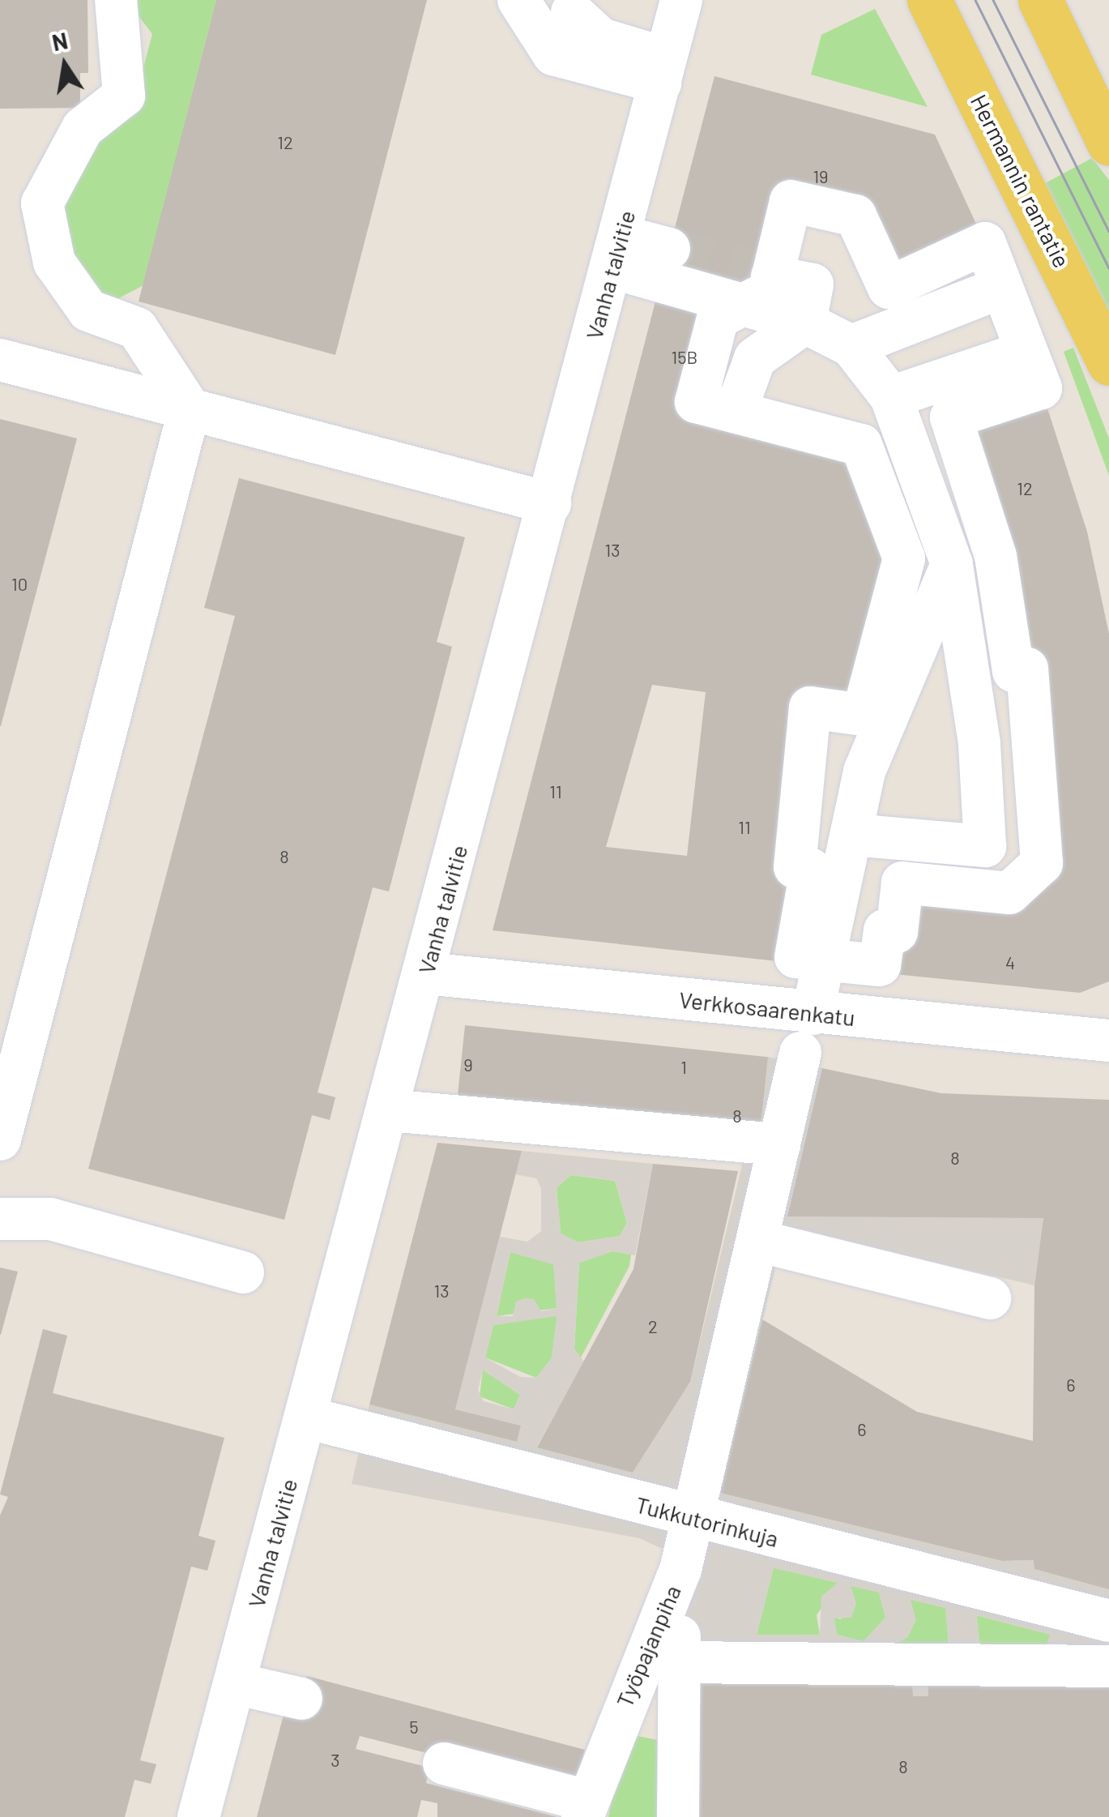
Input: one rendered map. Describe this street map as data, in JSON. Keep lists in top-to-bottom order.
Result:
{
  "streets": {
    "main road": ["Hermannin rantatie"],
    "street": [
      "Vanha talvitie",
      "Verkkosaarenkatu",
      "Tukkutorinkuja",
      "Työpajanpiha"
    ]
  },
  "crossings": [
    ["Vanha talvitie", "Verkkosaarenkatu"],
    ["Vanha talvitie", "Tukkutorinkuja"]
  ],
  "house_numbers": [
    "12",
    "19",
    "15B",
    "12",
    "13",
    "10",
    "11",
    "11",
    "8",
    "4",
    "9",
    "1",
    "8",
    "8",
    "13",
    "2",
    "6",
    "6",
    "5",
    "3",
    "8"
  ],
  "north": "top"
}
